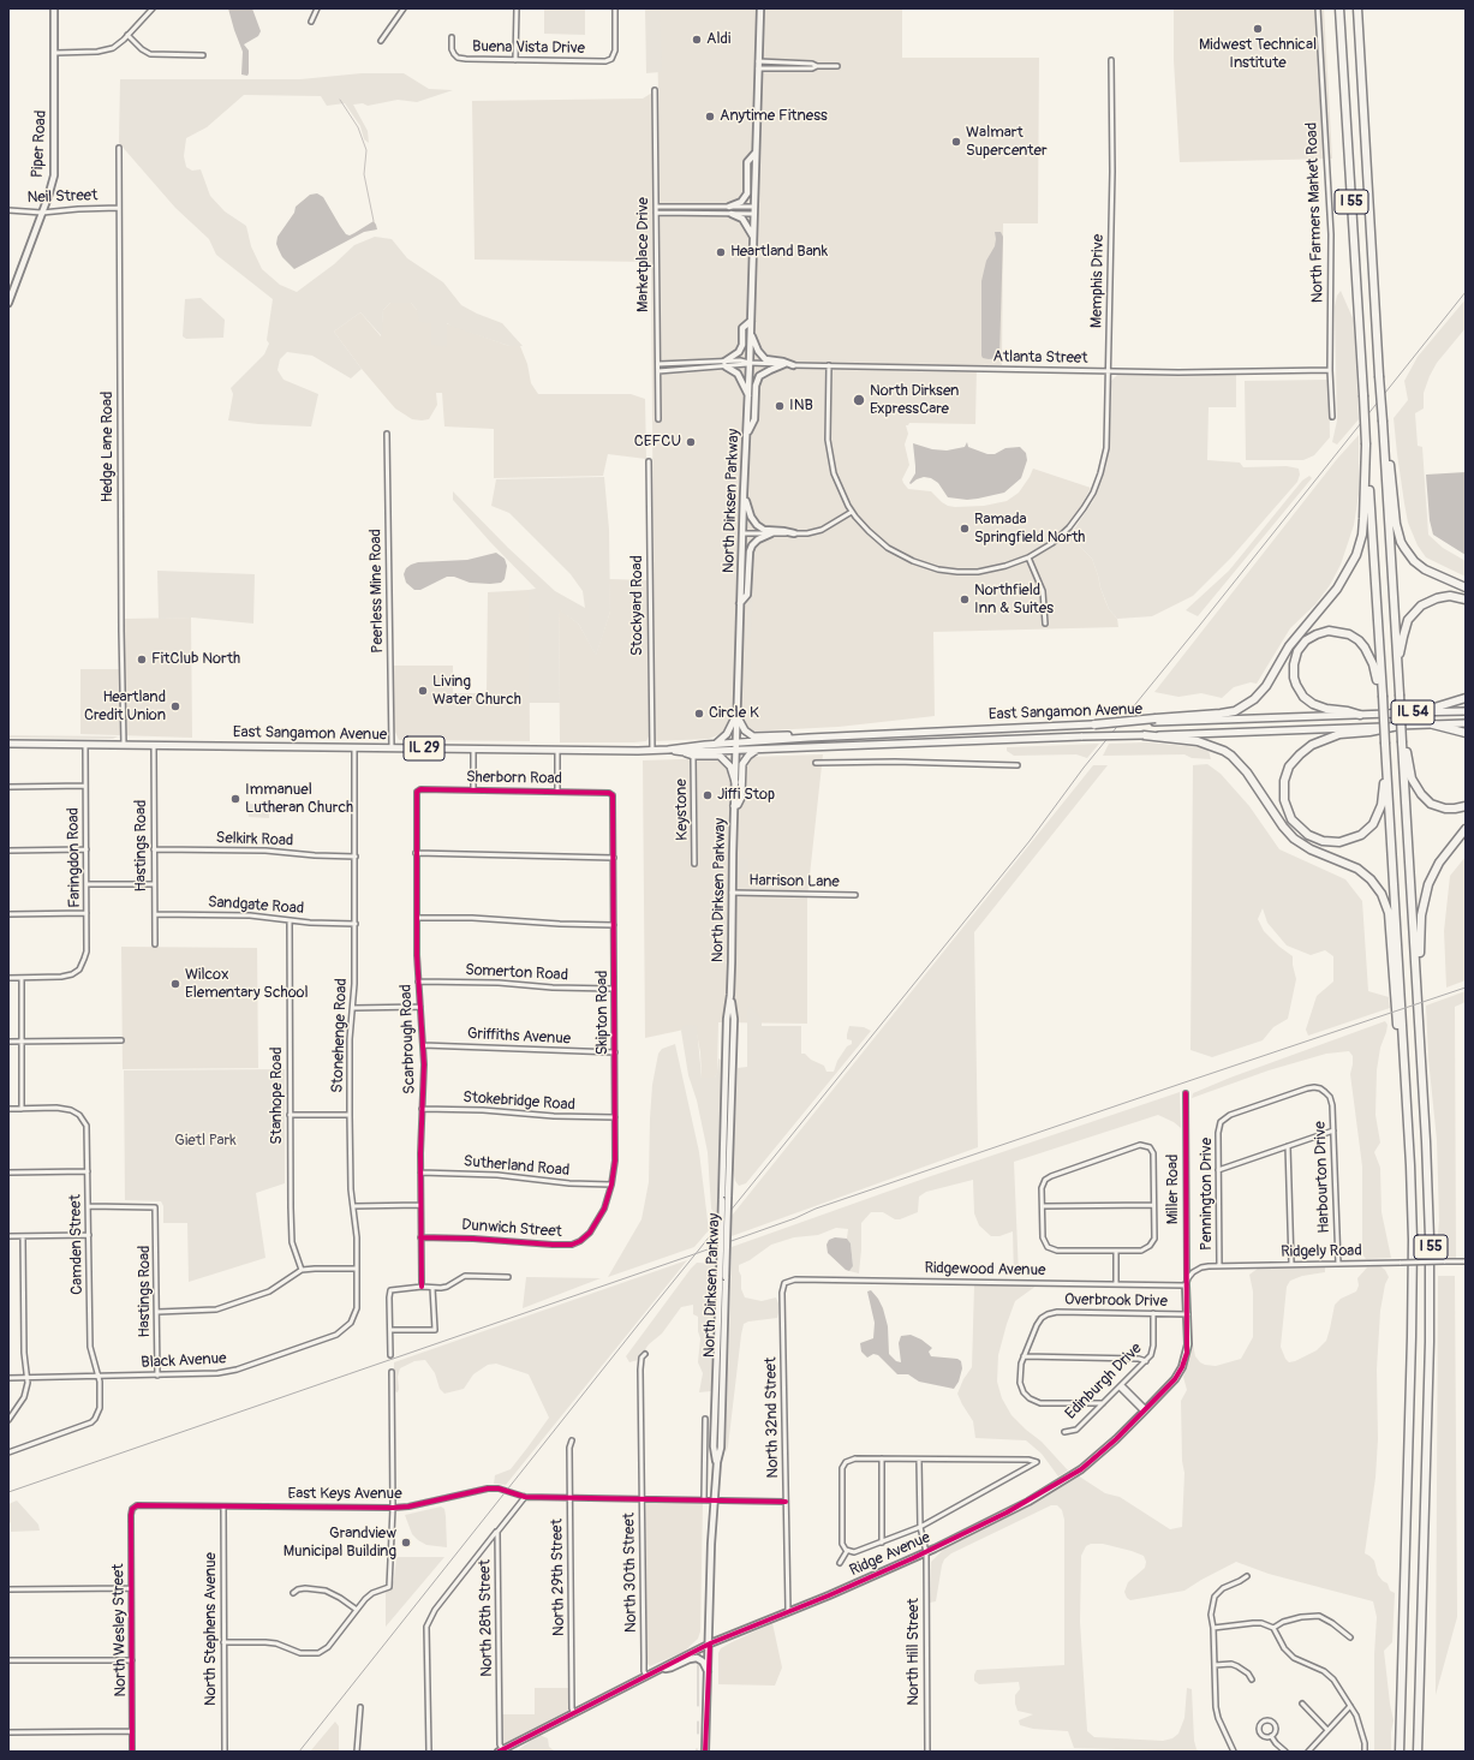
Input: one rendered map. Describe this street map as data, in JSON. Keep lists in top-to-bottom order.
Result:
{
  "streets": {
    "highway": ["I 55"],
    "main road": ["East Sangamon Avenue", "IL 54", "IL 29"],
    "street": [
      "Buena Vista Drive",
      "Piper Road",
      "Neil Street",
      "North Farmers Market Road",
      "Marketplace Drive",
      "Memphis Drive",
      "Atlanta Street",
      "Hedge Lane Road",
      "North Dirksen Parkway",
      "Peerless Mine Road",
      "Stockyard Road",
      "Sherborn Road",
      "Keystone",
      "Selkirk Road",
      "Hastings Road",
      "Faringdon Road",
      "Harrison Lane",
      "Sandgate Road",
      "Somerton Road",
      "Skipton Road",
      "Stonehenge Road",
      "Griffiths Avenue",
      "Scarbrough Road",
      "Stanhope Road",
      "Stokebridge Road",
      "Sutherland Road",
      "Harbourton Drive",
      "Miller Road",
      "Pennington Drive",
      "Dunwich Street",
      "Camden Street",
      "Ridgely Road",
      "Ridgewood Avenue",
      "Overbrook Drive",
      "Black Avenue",
      "Edinburgh Drive",
      "North 32nd Street",
      "East Keys Avenue",
      "Ridge Avenue",
      "North 30th Street",
      "North 29th Street",
      "North 28th Street",
      "North Stephens Avenue",
      "North Wesley Street",
      "North Hill Street"
    ]
  },
  "crossings": [
    ["Piper Road", "Neil Street"],
    ["Neil Street", "Hedge Lane Road"],
    ["North Farmers Market Road", "Atlanta Street"],
    ["Marketplace Drive", "Atlanta Street"],
    ["Memphis Drive", "Atlanta Street"],
    ["Atlanta Street", "North Dirksen Parkway"],
    ["Hedge Lane Road", "East Sangamon Avenue"],
    ["North Dirksen Parkway", "East Sangamon Avenue"],
    ["North Dirksen Parkway", "Harrison Lane"],
    ["North Dirksen Parkway", "East Keys Avenue"],
    ["North Dirksen Parkway", "Ridge Avenue"],
    ["Peerless Mine Road", "East Sangamon Avenue"],
    ["Stockyard Road", "East Sangamon Avenue"],
    ["East Sangamon Avenue", "Hastings Road"],
    ["East Sangamon Avenue", "Faringdon Road"],
    ["East Sangamon Avenue", "Stonehenge Road"],
    ["Sherborn Road", "Skipton Road"],
    ["Sherborn Road", "Scarbrough Road"],
    ["Selkirk Road", "Hastings Road"],
    ["Selkirk Road", "Stonehenge Road"],
    ["Hastings Road", "Sandgate Road"],
    ["Hastings Road", "Camden Street"],
    ["Hastings Road", "Black Avenue"],
    ["Sandgate Road", "Stonehenge Road"],
    ["Sandgate Road", "Stanhope Road"],
    ["Somerton Road", "Skipton Road"],
    ["Somerton Road", "Scarbrough Road"],
    ["Skipton Road", "Griffiths Avenue"],
    ["Skipton Road", "Stokebridge Road"],
    ["Skipton Road", "Sutherland Road"],
    ["Skipton Road", "Dunwich Street"],
    ["Stonehenge Road", "Black Avenue"],
    ["Griffiths Avenue", "Scarbrough Road"],
    ["Scarbrough Road", "Stokebridge Road"],
    ["Scarbrough Road", "Sutherland Road"],
    ["Scarbrough Road", "Dunwich Street"],
    ["Harbourton Drive", "Pennington Drive"],
    ["Harbourton Drive", "Ridgely Road"],
    ["Miller Road", "Ridgely Road"],
    ["Miller Road", "Ridgewood Avenue"],
    ["Miller Road", "Ridge Avenue"],
    ["Pennington Drive", "Ridgely Road"],
    ["Camden Street", "Black Avenue"],
    ["Ridgely Road", "Ridgewood Avenue"],
    ["Ridgely Road", "Ridge Avenue"],
    ["Ridgewood Avenue", "North 32nd Street"],
    ["Ridgewood Avenue", "Ridge Avenue"],
    ["Overbrook Drive", "Edinburgh Drive"],
    ["Overbrook Drive", "Ridge Avenue"],
    ["North 32nd Street", "East Keys Avenue"],
    ["North 32nd Street", "Ridge Avenue"],
    ["East Keys Avenue", "North 30th Street"],
    ["East Keys Avenue", "North 29th Street"],
    ["East Keys Avenue", "North Stephens Avenue"],
    ["East Keys Avenue", "North Wesley Street"],
    ["Ridge Avenue", "North 30th Street"],
    ["Ridge Avenue", "North 29th Street"],
    ["Ridge Avenue", "North 28th Street"],
    ["Ridge Avenue", "North Hill Street"]
  ],
  "parks": ["Gietl Park"],
  "places": [
    "Midwest Technical Institute",
    "Aldi",
    "Anytime Fitness",
    "Walmart Supercenter",
    "Heartland Bank",
    "North Dirksen ExpressCare",
    "INB",
    "CEFCU",
    "Ramada Springfield North",
    "Northfield Inn & Suites",
    "FitClub North",
    "Living Water Church",
    "Heartland Credit Union",
    "Circle K",
    "Jiffi Stop",
    "Immanuel Lutheran Church",
    "Wilcox Elementary School",
    "Grandview Municipal Building"
  ]
}
